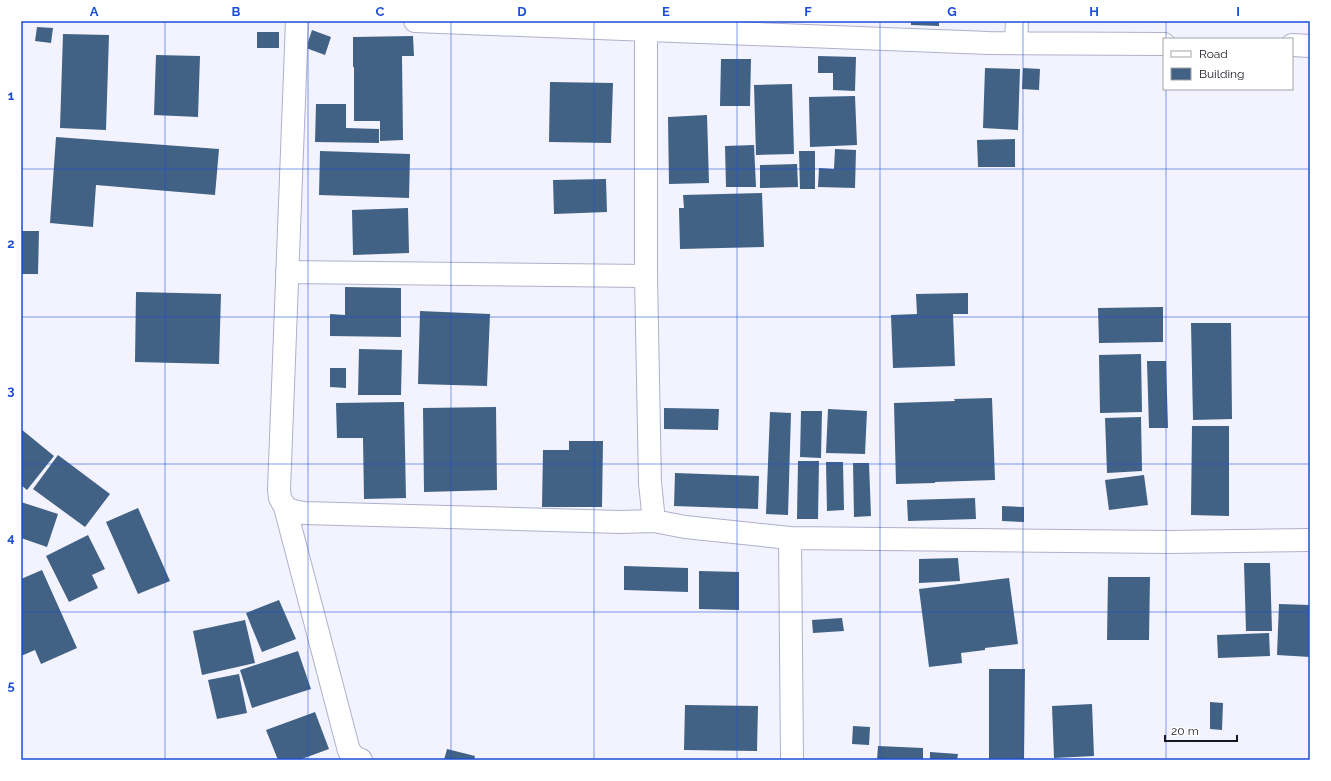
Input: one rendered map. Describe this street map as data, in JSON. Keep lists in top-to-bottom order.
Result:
{
  "legend": ["Road", "Building"],
  "scale_bar": "20 m",
  "grid": {
    "columns": [
      "A",
      "B",
      "C",
      "D",
      "E",
      "F",
      "G",
      "H",
      "I"
    ],
    "rows": [
      "1",
      "2",
      "3",
      "4",
      "5"
    ]
  }
}
